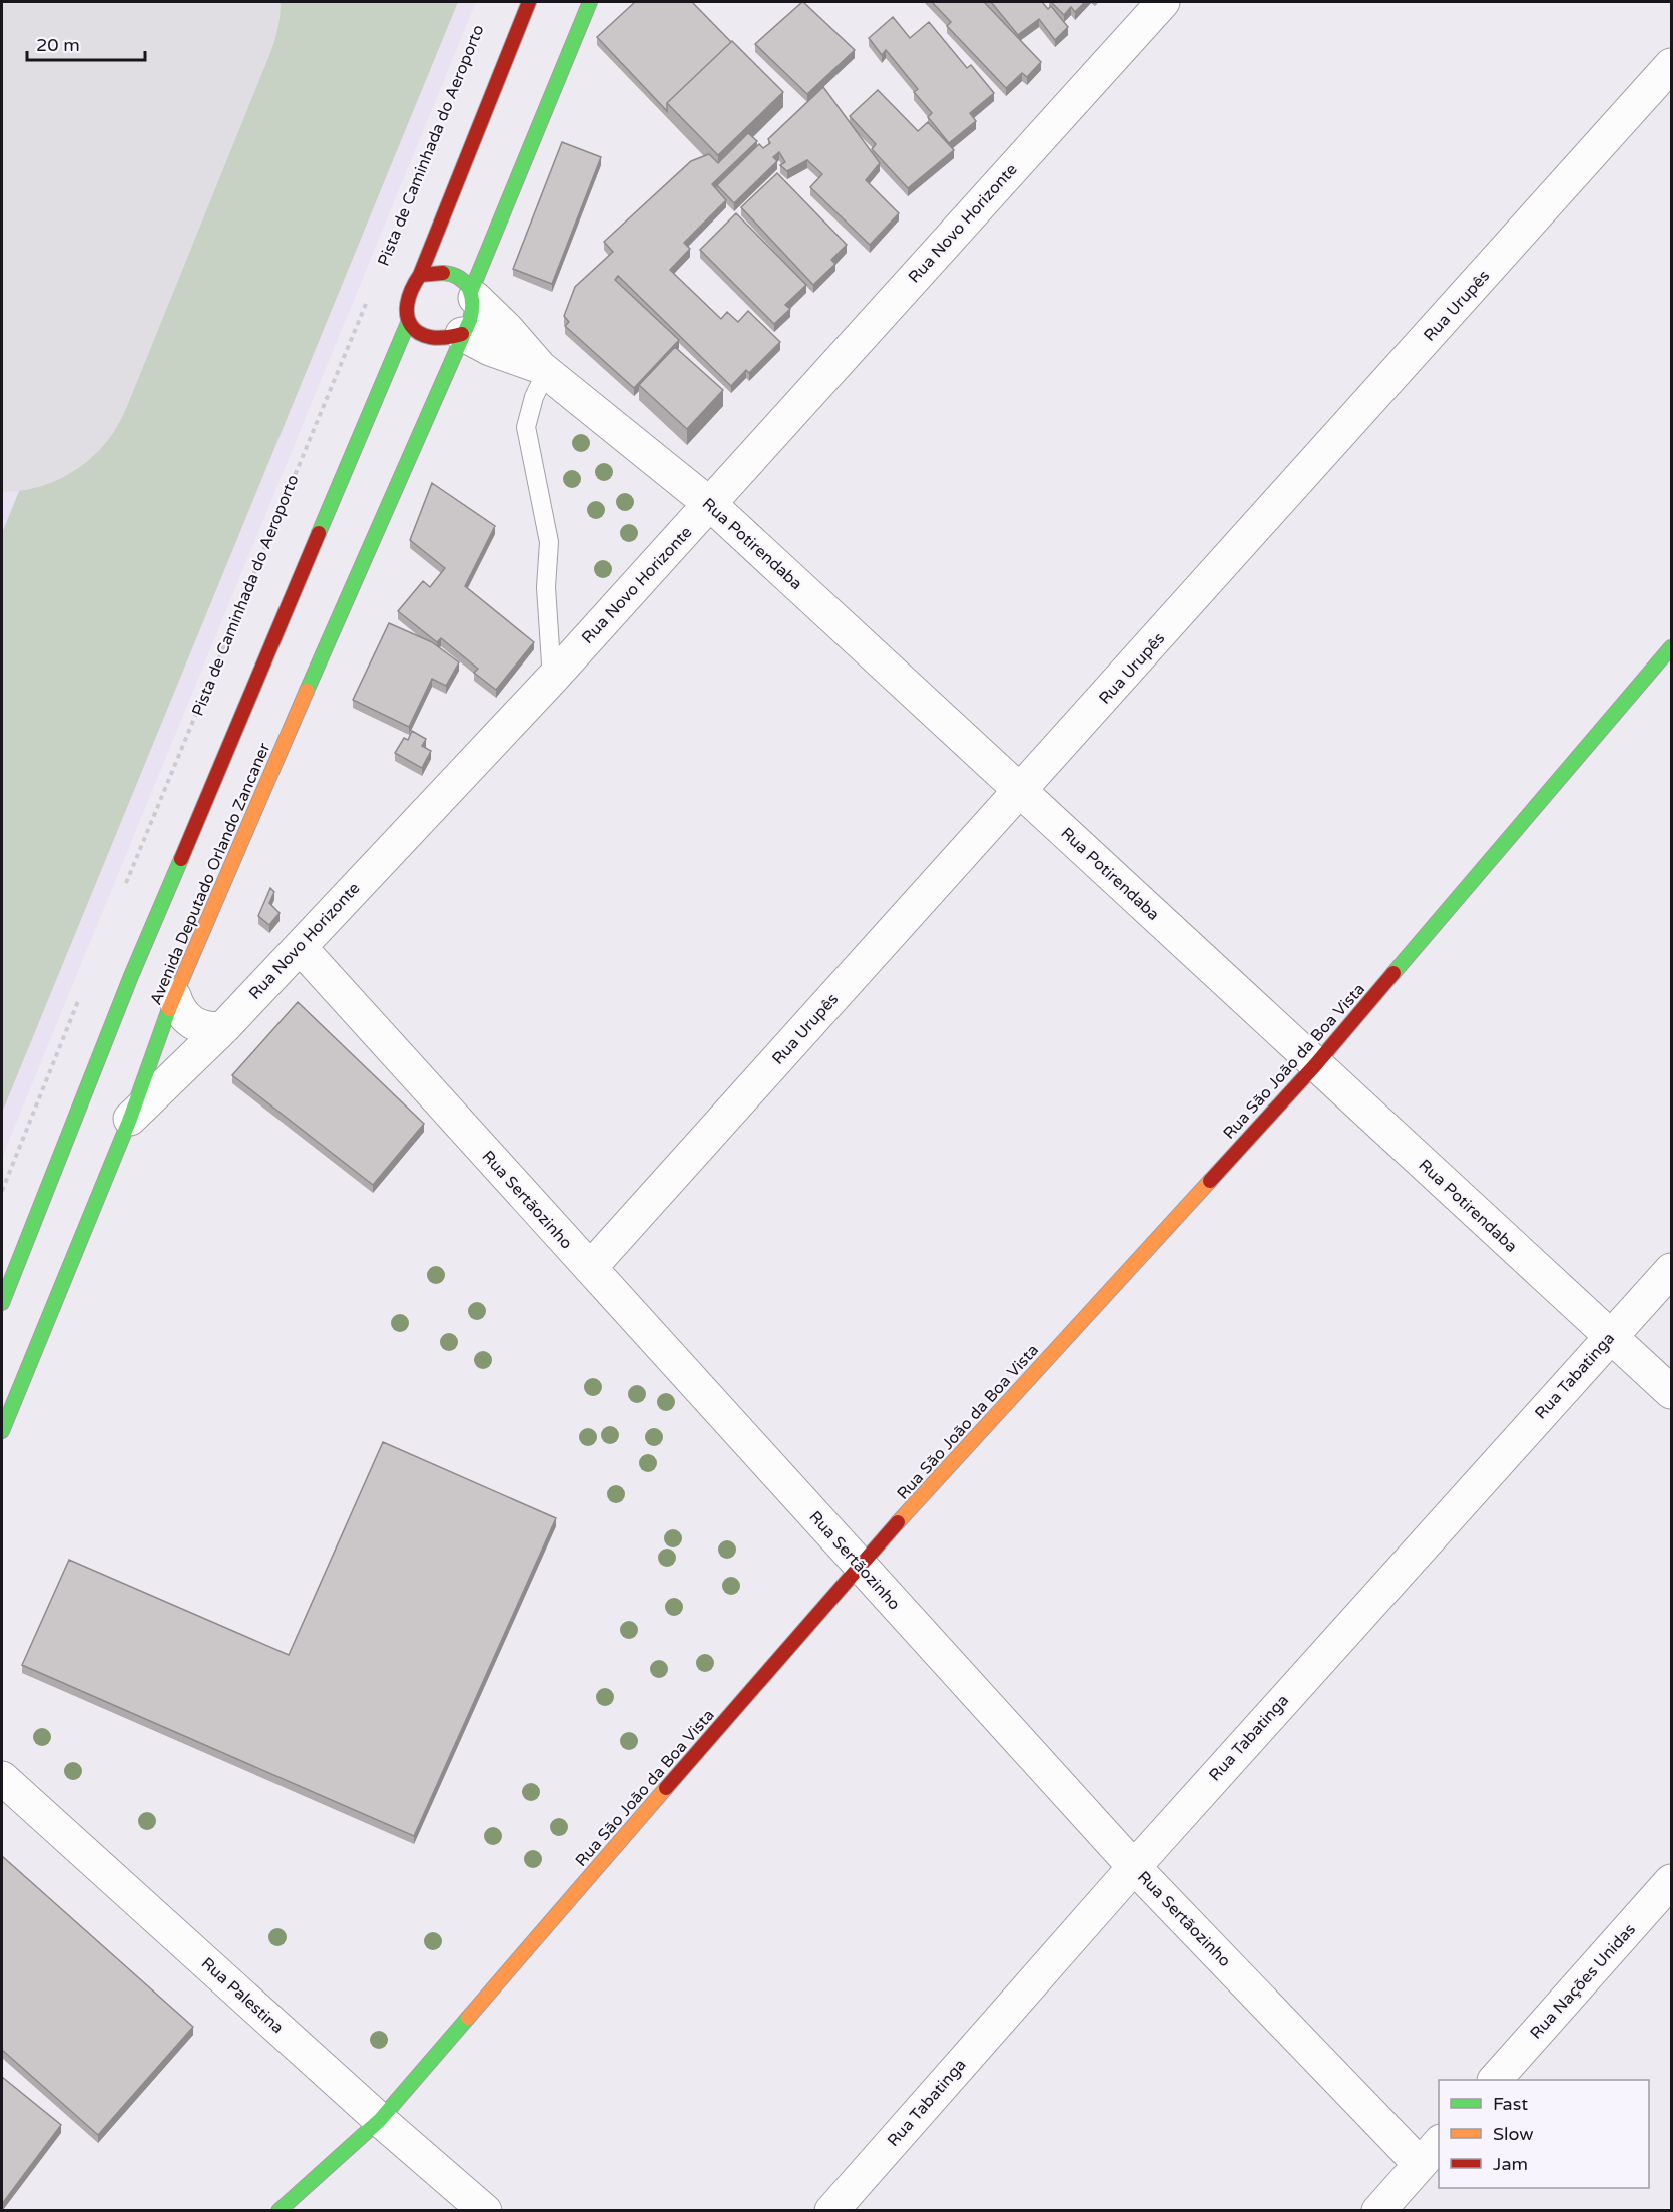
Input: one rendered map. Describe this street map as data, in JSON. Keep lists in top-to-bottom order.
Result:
{
  "streets": {
    "main road": ["Avenida Deputado Orlando Zancaner", "Rua São João da Boa Vista"],
    "street": [
      "Rua Novo Horizonte",
      "Rua Urupês",
      "Rua Potirendaba",
      "Rua Sertãozinho",
      "Rua Tabatinga",
      "Rua Nações Unidas",
      "Rua Palestina"
    ],
    "path": ["Pista de Caminhada do Aeroporto"]
  },
  "crossings": [
    ["Rua Novo Horizonte", "Rua Potirendaba"],
    ["Rua Novo Horizonte", "Avenida Deputado Orlando Zancaner"],
    ["Rua Novo Horizonte", "Rua Sertãozinho"],
    ["Rua Urupês", "Rua Potirendaba"],
    ["Rua Urupês", "Rua Sertãozinho"],
    ["Rua Potirendaba", "Avenida Deputado Orlando Zancaner"],
    ["Rua Potirendaba", "Rua São João da Boa Vista"],
    ["Rua Potirendaba", "Rua Tabatinga"],
    ["Rua São João da Boa Vista", "Rua Sertãozinho"],
    ["Rua São João da Boa Vista", "Rua Palestina"],
    ["Rua Sertãozinho", "Rua Tabatinga"]
  ],
  "legend": ["Fast", "Slow", "Jam"],
  "scale_bar": "20 m"
}
